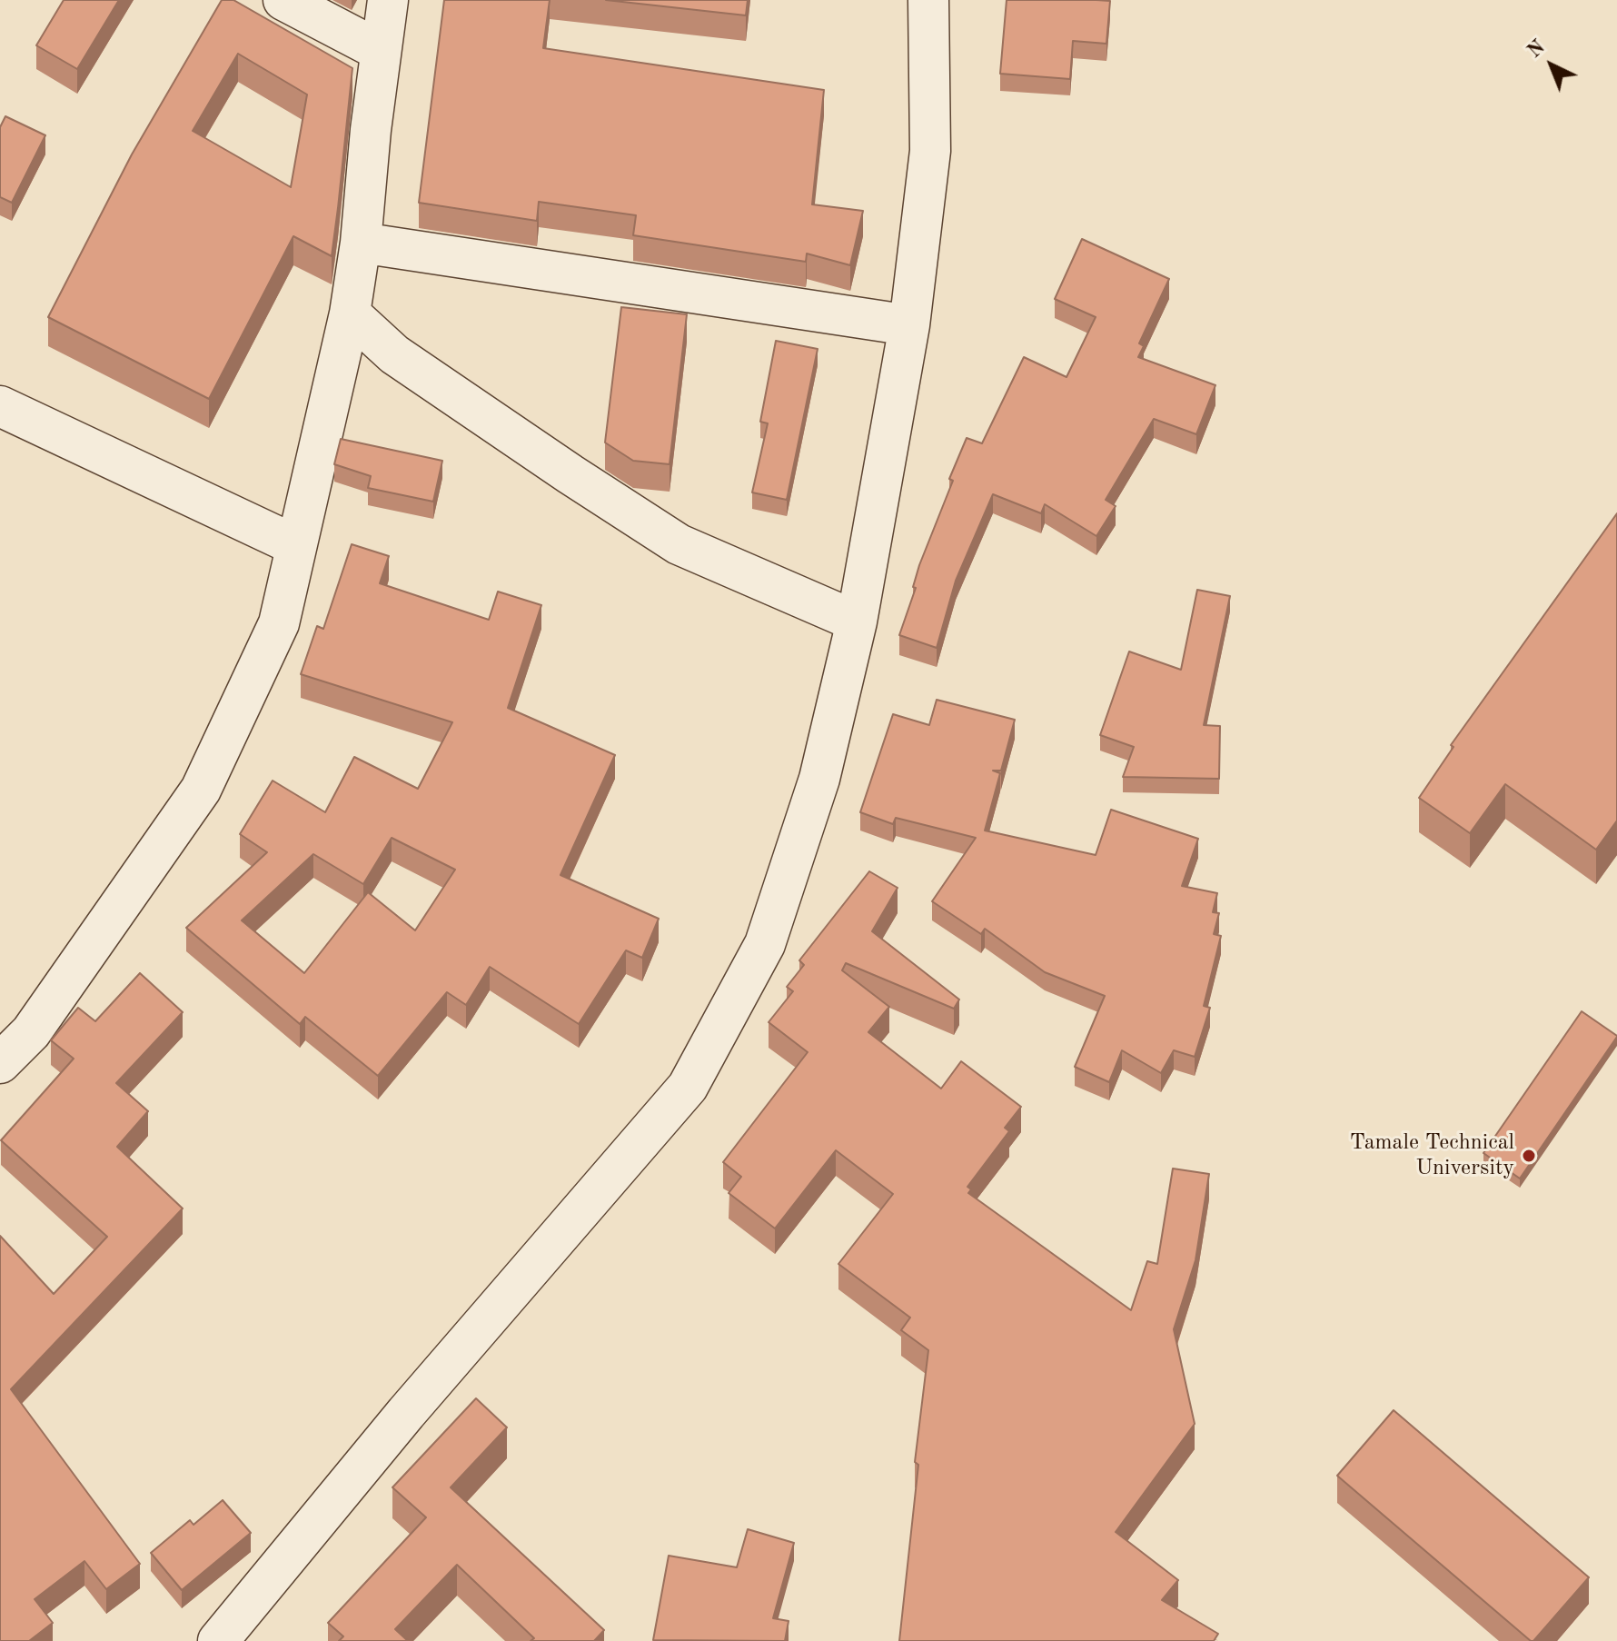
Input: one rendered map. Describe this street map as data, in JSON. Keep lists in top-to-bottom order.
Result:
{
  "places": ["Tamale Technical University"],
  "north": "top left"
}
